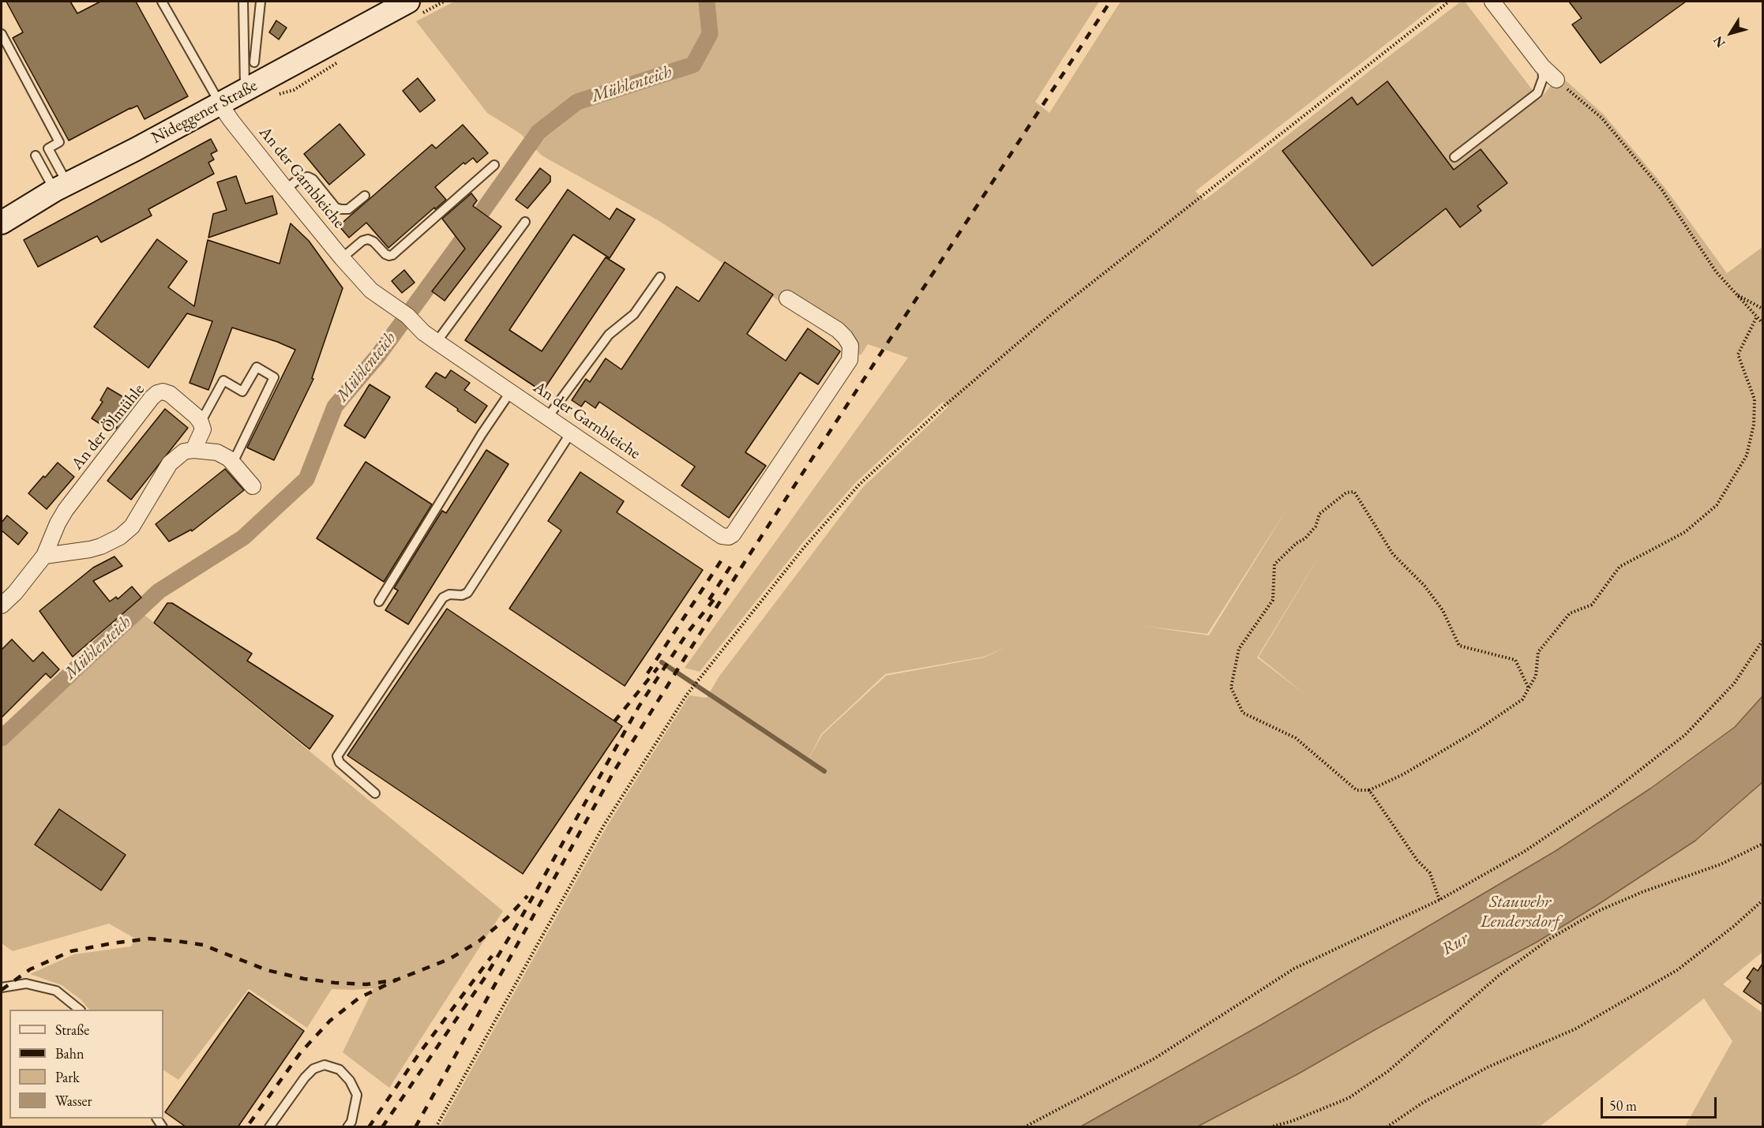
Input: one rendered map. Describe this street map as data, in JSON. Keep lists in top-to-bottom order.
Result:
{
  "streets": {
    "main road": ["Nideggener Straße"],
    "street": ["An der Garnbleiche", "An der Ölmühle"]
  },
  "crossings": [
    ["Nideggener Straße", "An der Garnbleiche"]
  ],
  "water": ["Mühlenteich", "Stauwehr Lendersdorf", "Rur"],
  "legend": [
    "Straße",
    "Bahn",
    "Park",
    "Wasser"
  ],
  "scale_bar": "50 m",
  "north": "bottom left"
}
